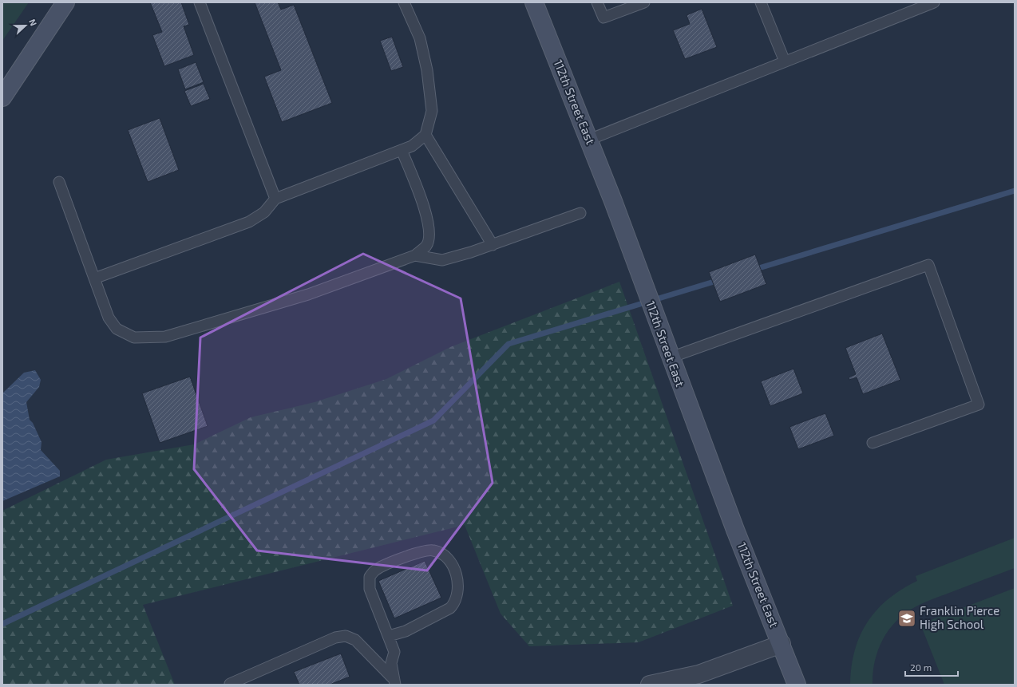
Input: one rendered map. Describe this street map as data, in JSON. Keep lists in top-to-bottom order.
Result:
{
  "streets": {
    "main road": ["112th Street East"]
  },
  "places": {
    "school or university": ["Franklin Pierce High School"]
  },
  "scale_bar": "20 m",
  "north": "right"
}
